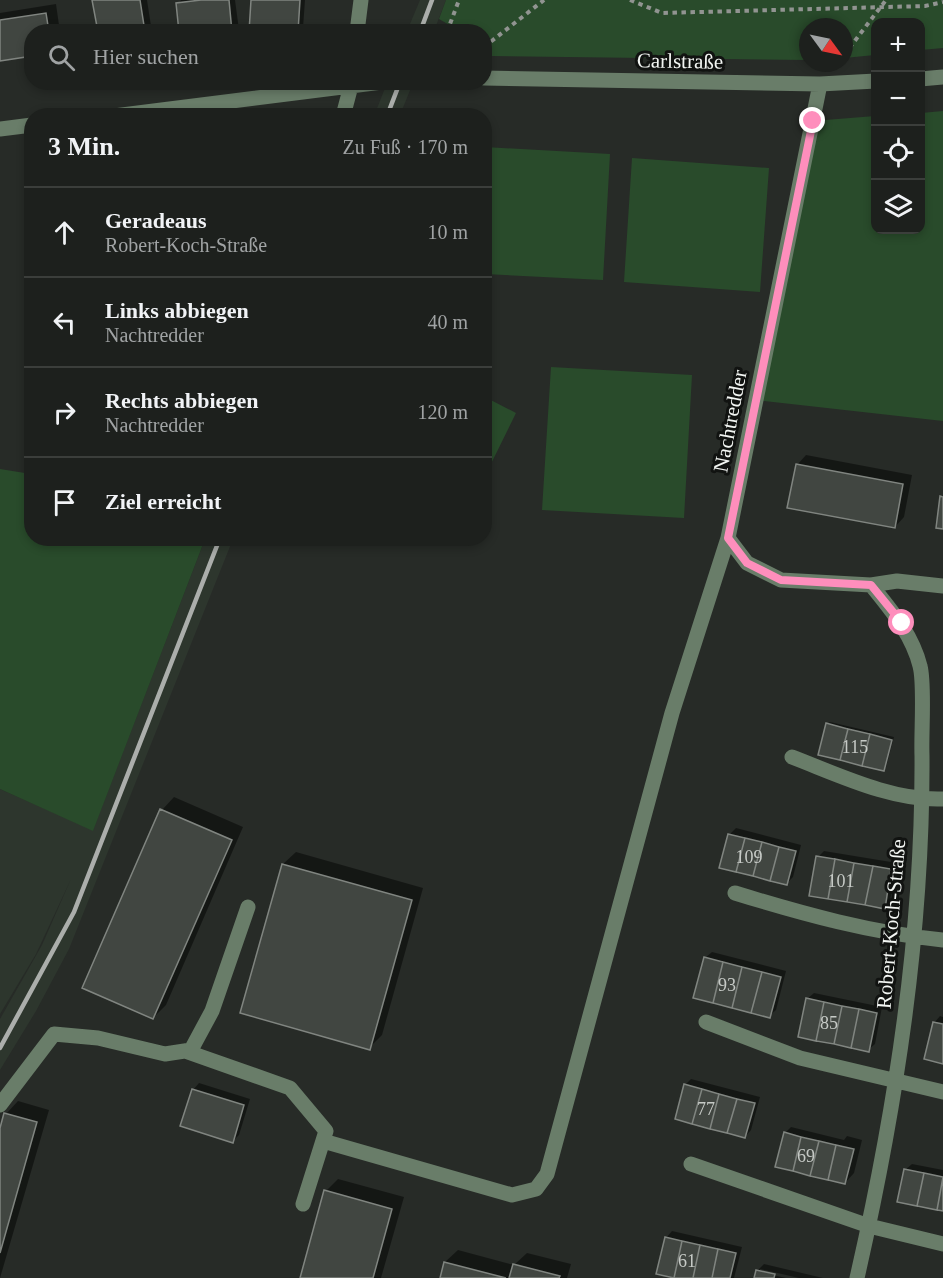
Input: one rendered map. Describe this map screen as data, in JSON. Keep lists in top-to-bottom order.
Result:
{
  "streets": {
    "street": ["Carlstraße", "Nachtredder", "Robert-Koch-Straße"]
  },
  "crossings": [
    ["Carlstraße", "Nachtredder"]
  ],
  "house_numbers": [
    "115",
    "109",
    "101",
    "93",
    "85",
    "77",
    "69",
    "61"
  ],
  "north": "bottom right",
  "page": {
    "map_buttons": ["+", "−"],
    "search": "Hier suchen",
    "heading": ["3 Min.", "Zu Fuß · 170 m"],
    "list": [
      ["Geradeaus", "Robert-Koch-Straße", "10 m"],
      ["Links abbiegen", "Nachtredder", "40 m"],
      ["Rechts abbiegen", "Nachtredder", "120 m"],
      "Ziel erreicht"
    ]
  }
}
